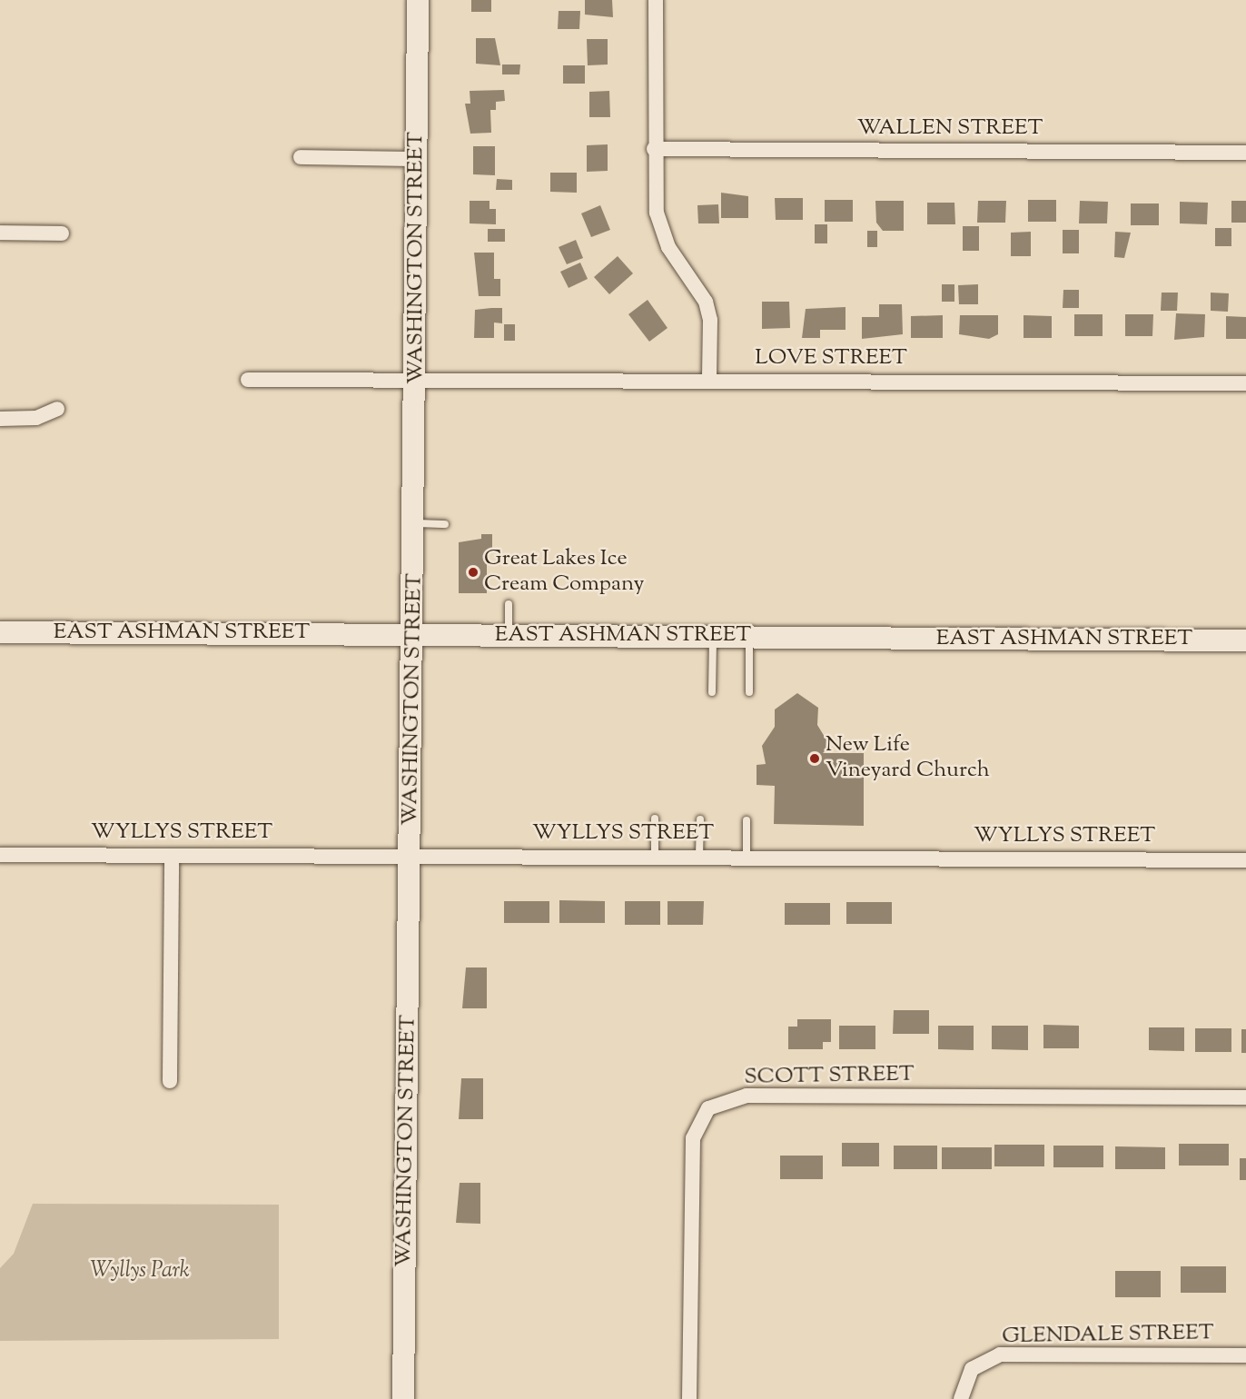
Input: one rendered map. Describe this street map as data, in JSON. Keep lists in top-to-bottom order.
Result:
{
  "streets": {
    "street": [
      "WALLEN STREET",
      "WASHINGTON STREET",
      "LOVE STREET",
      "EAST ASHMAN STREET",
      "WYLLYS STREET",
      "SCOTT STREET",
      "GLENDALE STREET"
    ]
  },
  "crossings": [
    ["WASHINGTON STREET", "LOVE STREET"],
    ["WASHINGTON STREET", "EAST ASHMAN STREET"],
    ["WASHINGTON STREET", "WYLLYS STREET"]
  ],
  "parks": ["Wyllys Park"],
  "places": ["Great Lakes Ice Cream Company", "New Life Vineyard Church"]
}
